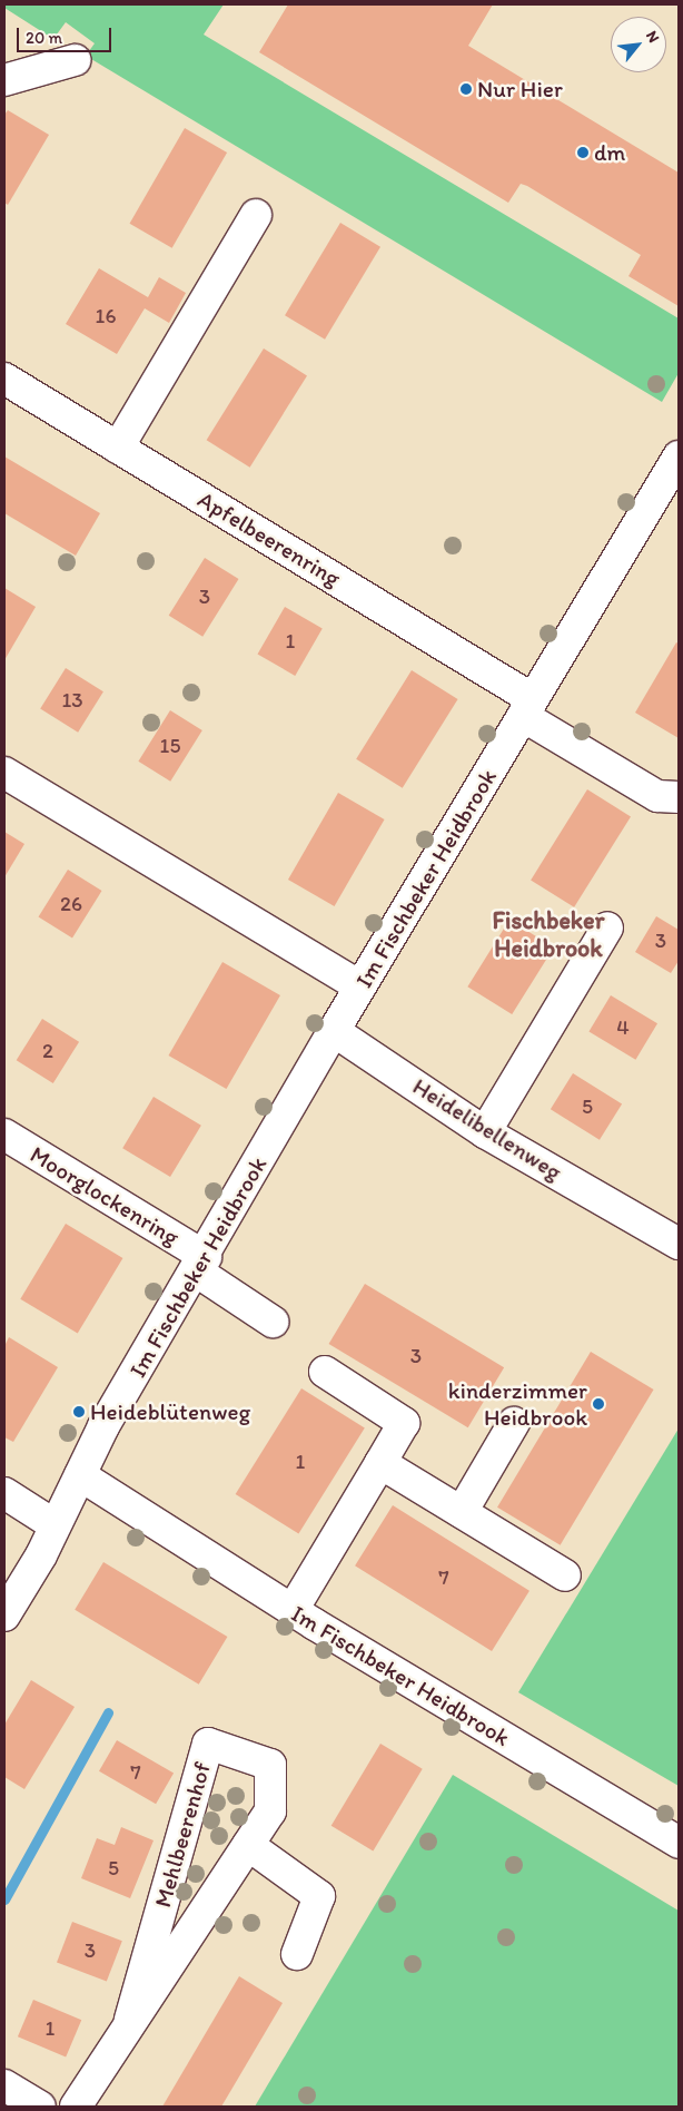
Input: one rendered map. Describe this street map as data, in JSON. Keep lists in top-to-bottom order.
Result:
{
  "streets": {
    "street": [
      "Apfelbeerenring",
      "Im Fischbeker Heidbrook",
      "Heidelibellenweg",
      "Moorglockenring",
      "Mehlbeerenhof"
    ]
  },
  "crossings": [
    ["Apfelbeerenring", "Im Fischbeker Heidbrook"],
    ["Im Fischbeker Heidbrook", "Heidelibellenweg"],
    ["Im Fischbeker Heidbrook", "Moorglockenring"]
  ],
  "districts": ["Fischbeker Heidbrook"],
  "places": [
    "Nur Hier",
    "dm",
    "kinderzimmer Heidbrook",
    "Heideblütenweg"
  ],
  "house_numbers": [
    "16",
    "3",
    "1",
    "13",
    "15",
    "26",
    "3",
    "4",
    "2",
    "5",
    "3",
    "1",
    "7",
    "7",
    "5",
    "3",
    "1"
  ],
  "scale_bar": "20 m",
  "north": "top right"
}
